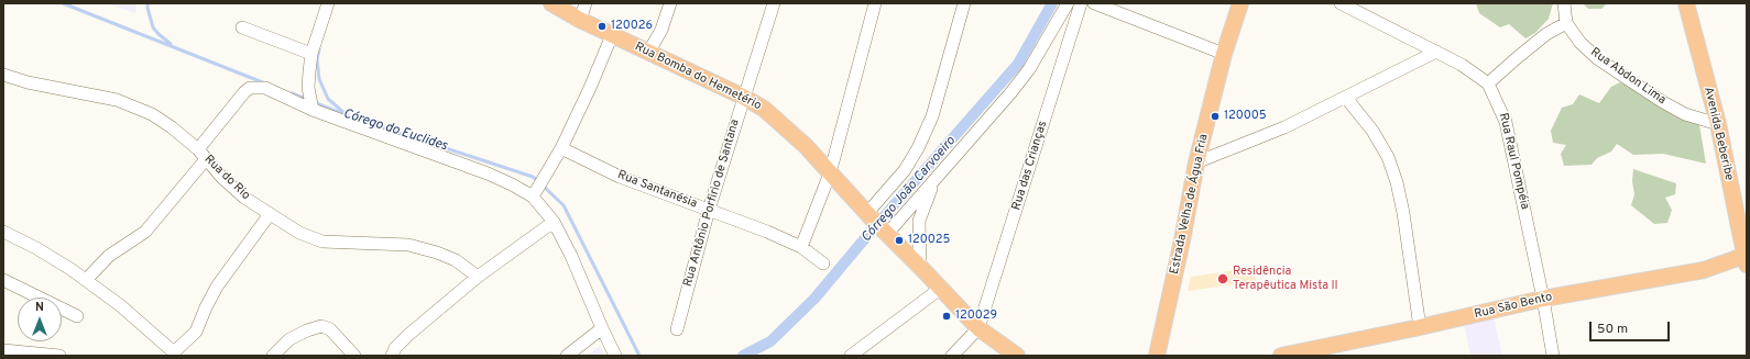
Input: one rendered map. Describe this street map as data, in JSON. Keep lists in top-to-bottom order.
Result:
{
  "streets": {
    "main road": [
      "Rua Bomba do Hemetério",
      "Avenida Beberibe",
      "Estrada Velha de Água Fria",
      "Rua São Bento"
    ],
    "street": [
      "Rua Abdon Lima",
      "Rua Raul Pompéia",
      "Rua das Crianças",
      "Rua do Rio",
      "Rua Santanésia",
      "Rua Antônio Porfirio de Santana"
    ]
  },
  "crossings": [
    ["Rua Bomba do Hemetério", "Rua das Crianças"],
    ["Rua Bomba do Hemetério", "Rua Antônio Porfirio de Santana"],
    ["Rua Abdon Lima", "Avenida Beberibe"],
    ["Avenida Beberibe", "Rua São Bento"],
    ["Rua Raul Pompéia", "Rua São Bento"],
    ["Rua Santanésia", "Rua Antônio Porfirio de Santana"]
  ],
  "water": ["Córego do Euclides", "Córrego João Carvoeiro"],
  "places": [
    "120026",
    "120005",
    "120025",
    "Residência Terapêutica Mista II",
    "120029"
  ],
  "scale_bar": "50 m",
  "north": "top"
}
